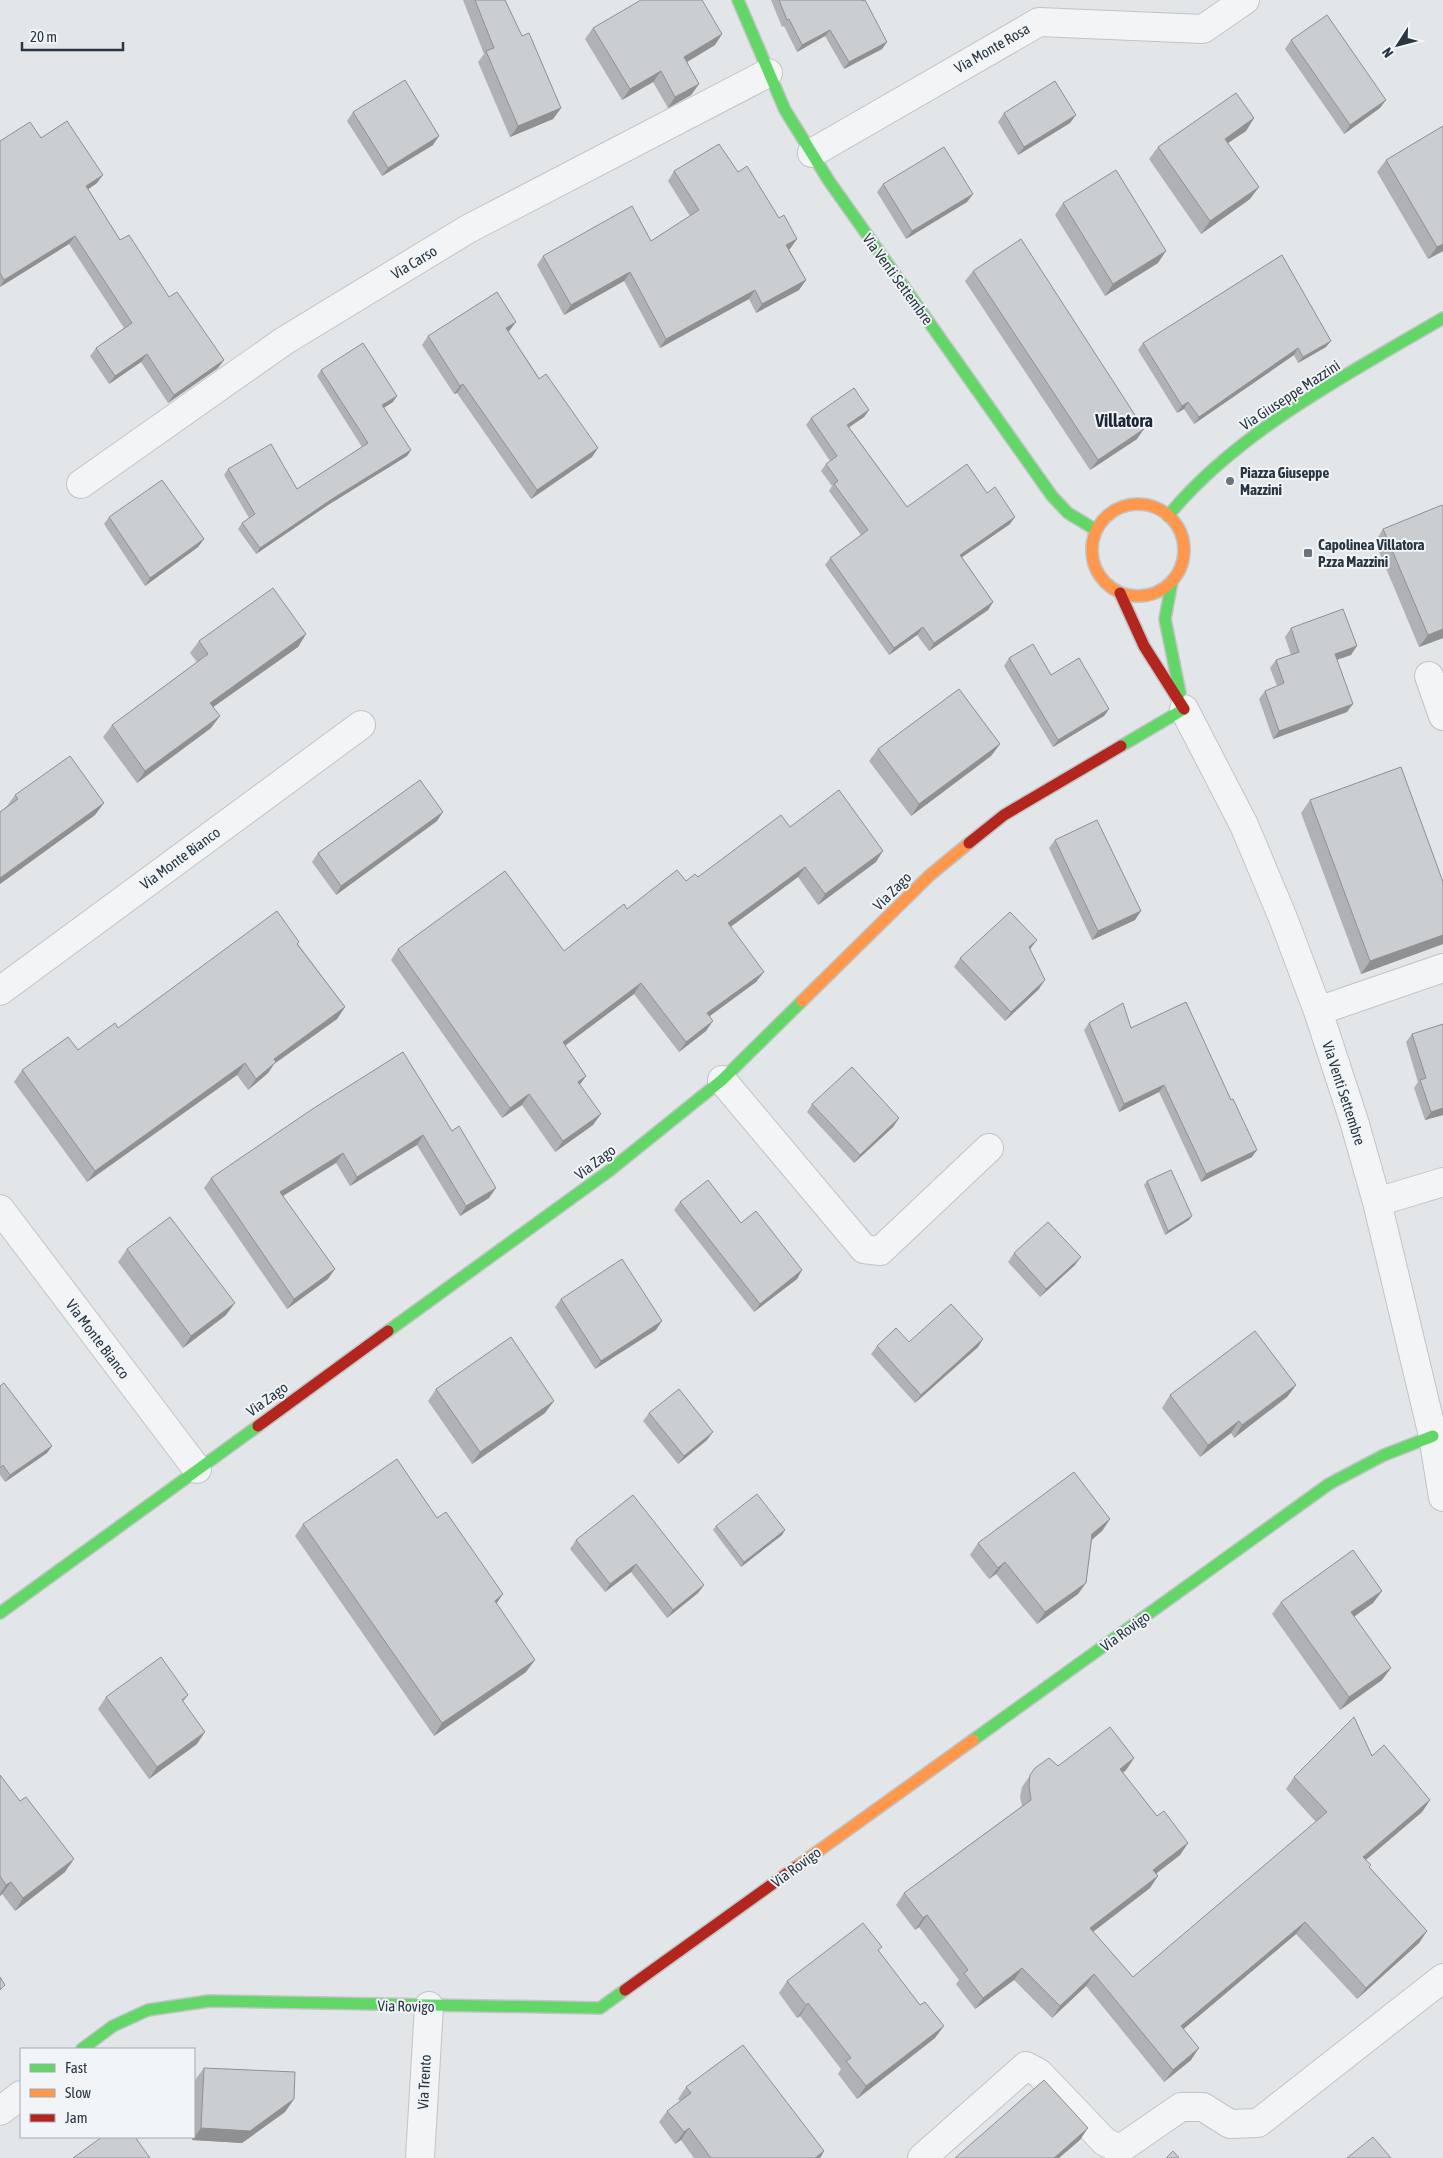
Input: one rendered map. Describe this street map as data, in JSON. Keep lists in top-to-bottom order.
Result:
{
  "streets": {
    "street": [
      "Via Monte Rosa",
      "Via Carso",
      "Via Venti Settembre",
      "Via Giuseppe Mazzini",
      "Via Monte Bianco",
      "Via Zago",
      "Via Rovigo",
      "Via Trento"
    ]
  },
  "crossings": [
    ["Via Monte Rosa", "Via Venti Settembre"],
    ["Via Carso", "Via Venti Settembre"],
    ["Via Venti Settembre", "Via Giuseppe Mazzini"],
    ["Via Venti Settembre", "Via Zago"],
    ["Via Venti Settembre", "Via Rovigo"],
    ["Via Monte Bianco", "Via Zago"],
    ["Via Rovigo", "Via Trento"]
  ],
  "districts": ["Villatora"],
  "places": {
    "other": ["Piazza Giuseppe Mazzini"],
    "transit": ["Capolinea Villatora P.zza Mazzini"]
  },
  "legend": ["Fast", "Slow", "Jam"],
  "scale_bar": "20 m",
  "north": "bottom left"
}
